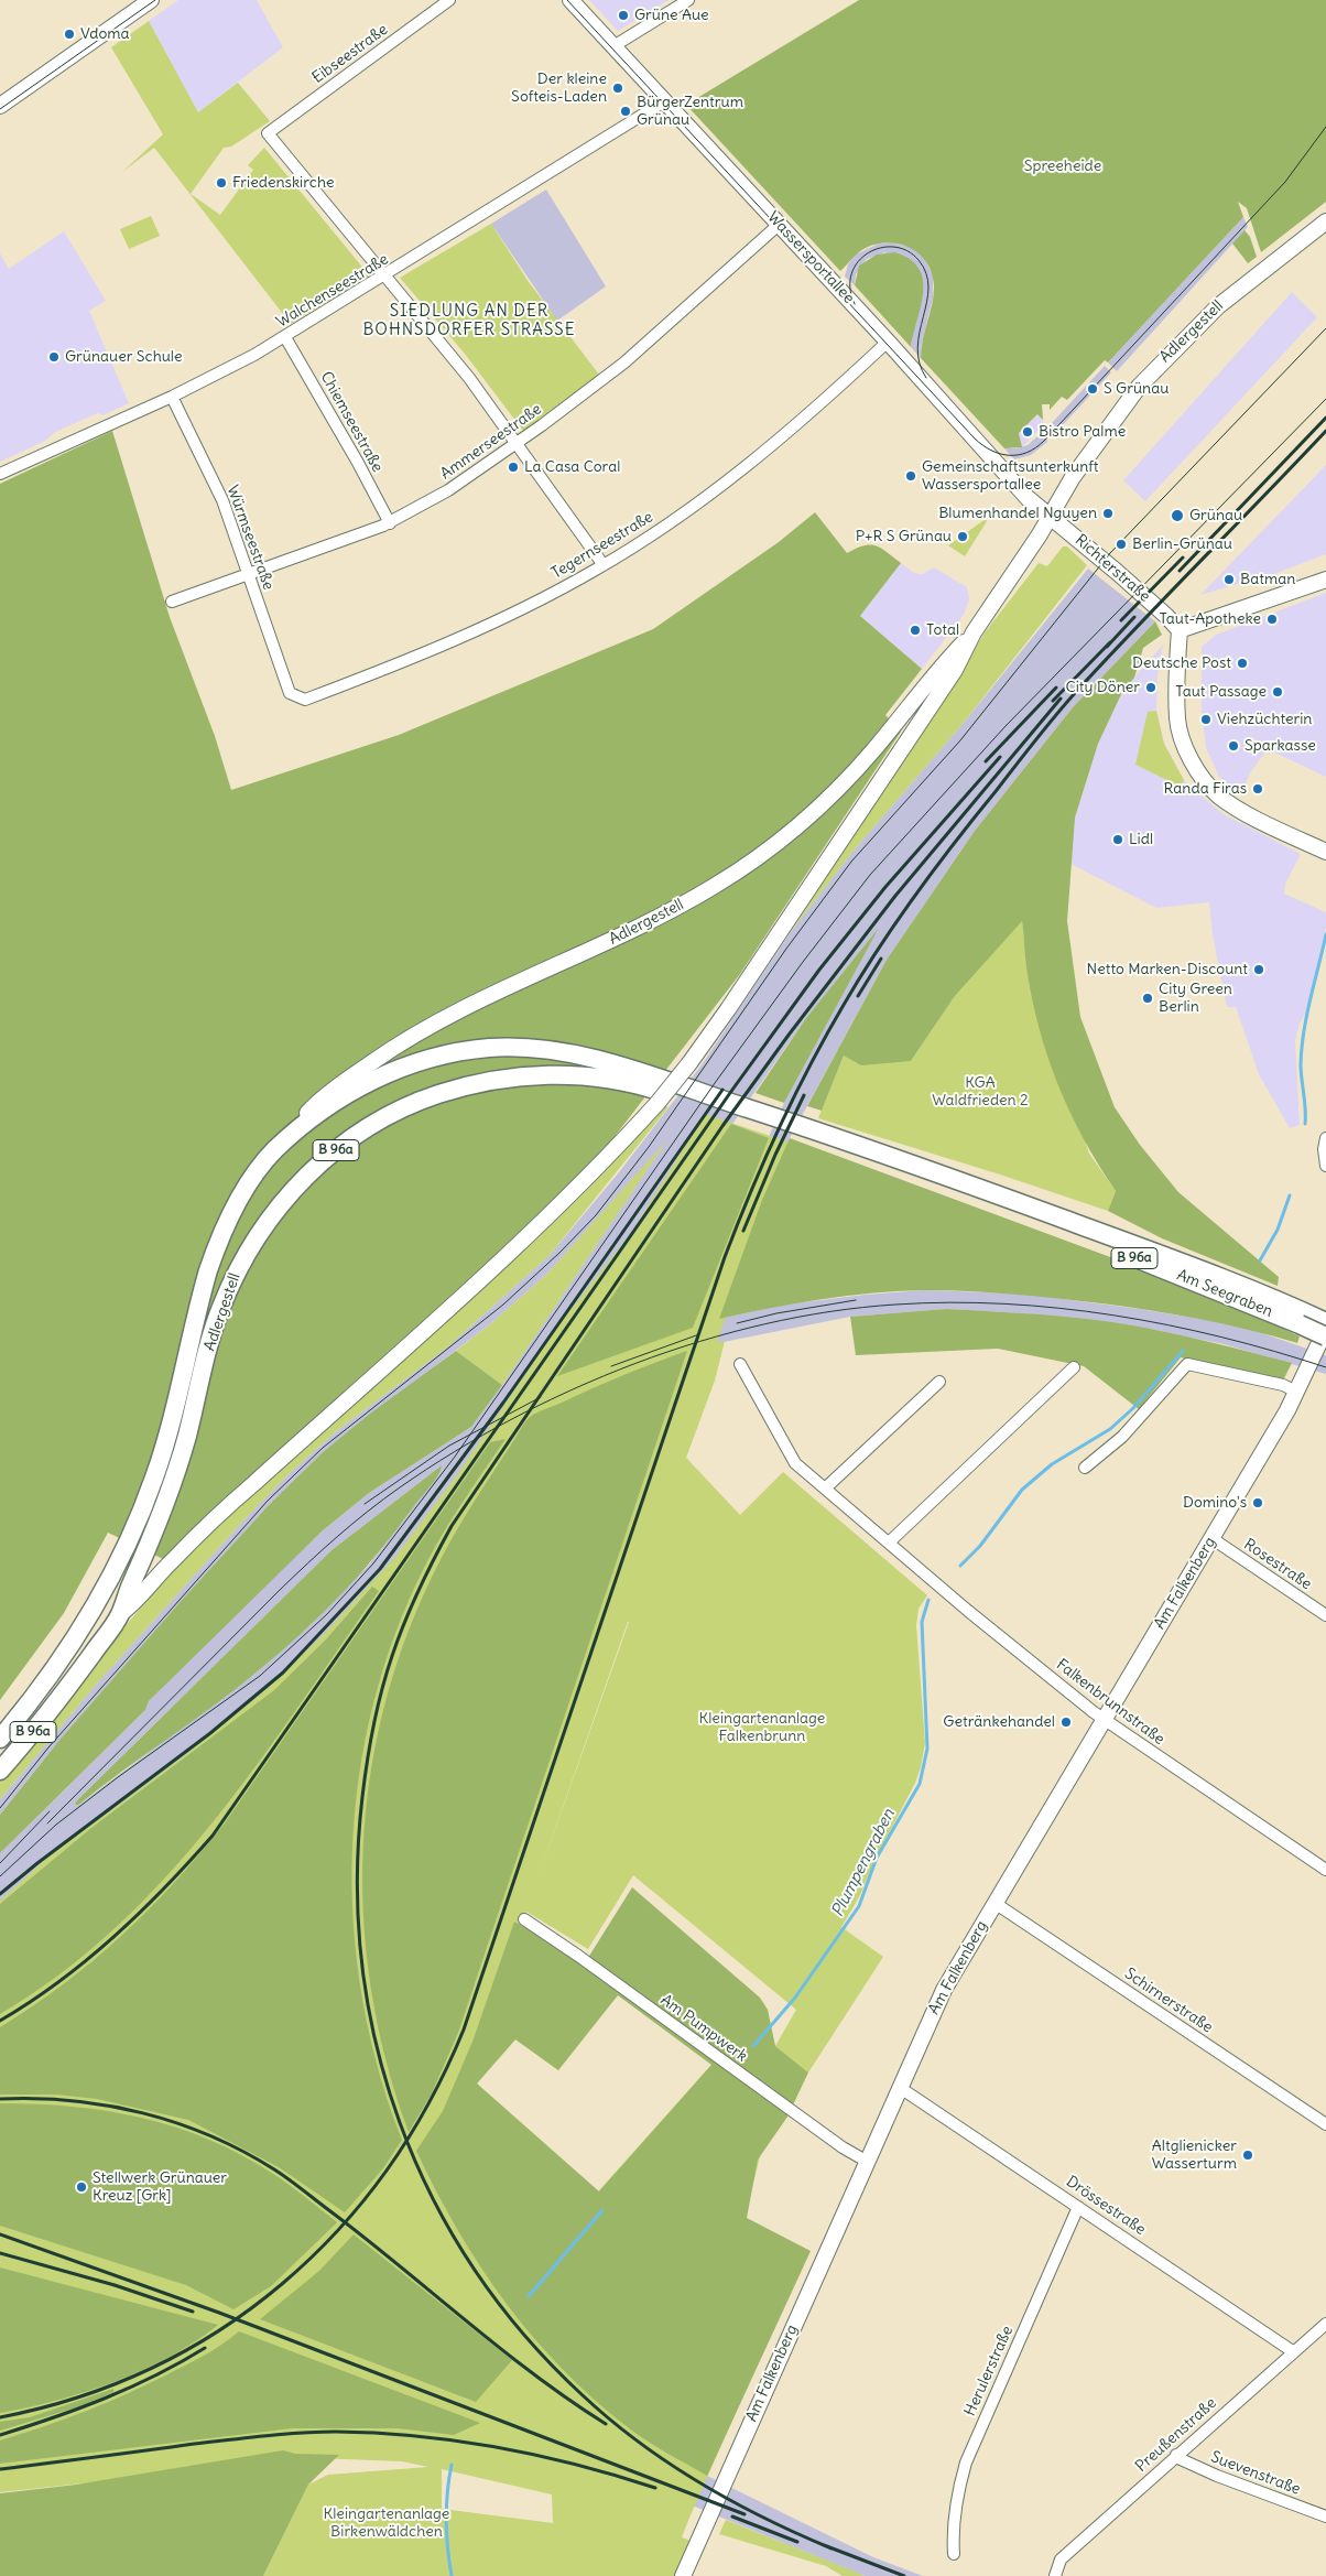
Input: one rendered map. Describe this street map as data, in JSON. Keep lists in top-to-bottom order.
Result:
{
  "streets": {
    "main road": [
      "Wassersportallee",
      "Adlergestell",
      "Richterstraße",
      "B 96a",
      "Am Seegraben",
      "Am Falkenberg"
    ],
    "street": [
      "Eibseestraße",
      "Walchenseestraße",
      "Chiemseestraße",
      "Ammerseestraße",
      "Würmseestraße",
      "Tegernseestraße",
      "Rosestraße",
      "Falkenbrunnstraße",
      "Schirnerstraße",
      "Am Pumpwerk",
      "Drössestraße",
      "Herulerstraße",
      "Preußenstraße",
      "Suevenstraße"
    ]
  },
  "crossings": [
    ["Eibseestraße", "Walchenseestraße"],
    ["Wassersportallee", "Walchenseestraße"],
    ["Wassersportallee", "Adlergestell"],
    ["Wassersportallee", "Ammerseestraße"],
    ["Wassersportallee", "Tegernseestraße"],
    ["Wassersportallee", "Richterstraße"],
    ["Walchenseestraße", "Chiemseestraße"],
    ["Walchenseestraße", "Würmseestraße"],
    ["Adlergestell", "Richterstraße"],
    ["Adlergestell", "Am Seegraben"],
    ["Chiemseestraße", "Ammerseestraße"],
    ["Ammerseestraße", "Würmseestraße"],
    ["Würmseestraße", "Tegernseestraße"],
    ["Rosestraße", "Am Falkenberg"],
    ["Am Falkenberg", "Falkenbrunnstraße"],
    ["Am Falkenberg", "Schirnerstraße"],
    ["Am Falkenberg", "Am Pumpwerk"],
    ["Am Falkenberg", "Drössestraße"],
    ["Drössestraße", "Herulerstraße"],
    ["Drössestraße", "Preußenstraße"],
    ["Preußenstraße", "Suevenstraße"]
  ],
  "districts": ["SIEDLUNG AN DER BOHNSDORFER STRASSE"],
  "water": ["Plumpengraben"],
  "parks": [
    "Spreeheide",
    "KGA Waldfrieden 2",
    "Kleingartenanlage Falkenbrunn",
    "Kleingartenanlage Birkenwäldchen"
  ],
  "places": [
    "Grüne Aue",
    "Vdoma",
    "Der kleine Softeis-Laden",
    "BürgerZentrum Grünau",
    "Friedenskirche",
    "Grünauer Schule",
    "S Grünau",
    "Bistro Palme",
    "La Casa Coral",
    "Gemeinschaftsunterkunft Wassersportallee",
    "Blumenhandel Nguyen",
    "Grünau",
    "P+R S Grünau",
    "Berlin-Grünau",
    "Batman",
    "Taut-Apotheke",
    "Total",
    "Deutsche Post",
    "City Döner",
    "Taut Passage",
    "Viehzüchterin",
    "Sparkasse",
    "Randa Firas",
    "Lidl",
    "Netto Marken-Discount",
    "City Green Berlin",
    "Domino's",
    "Getränkehandel",
    "Altglienicker Wasserturm",
    "Stellwerk Grünauer Kreuz [Grk]"
  ]
}
